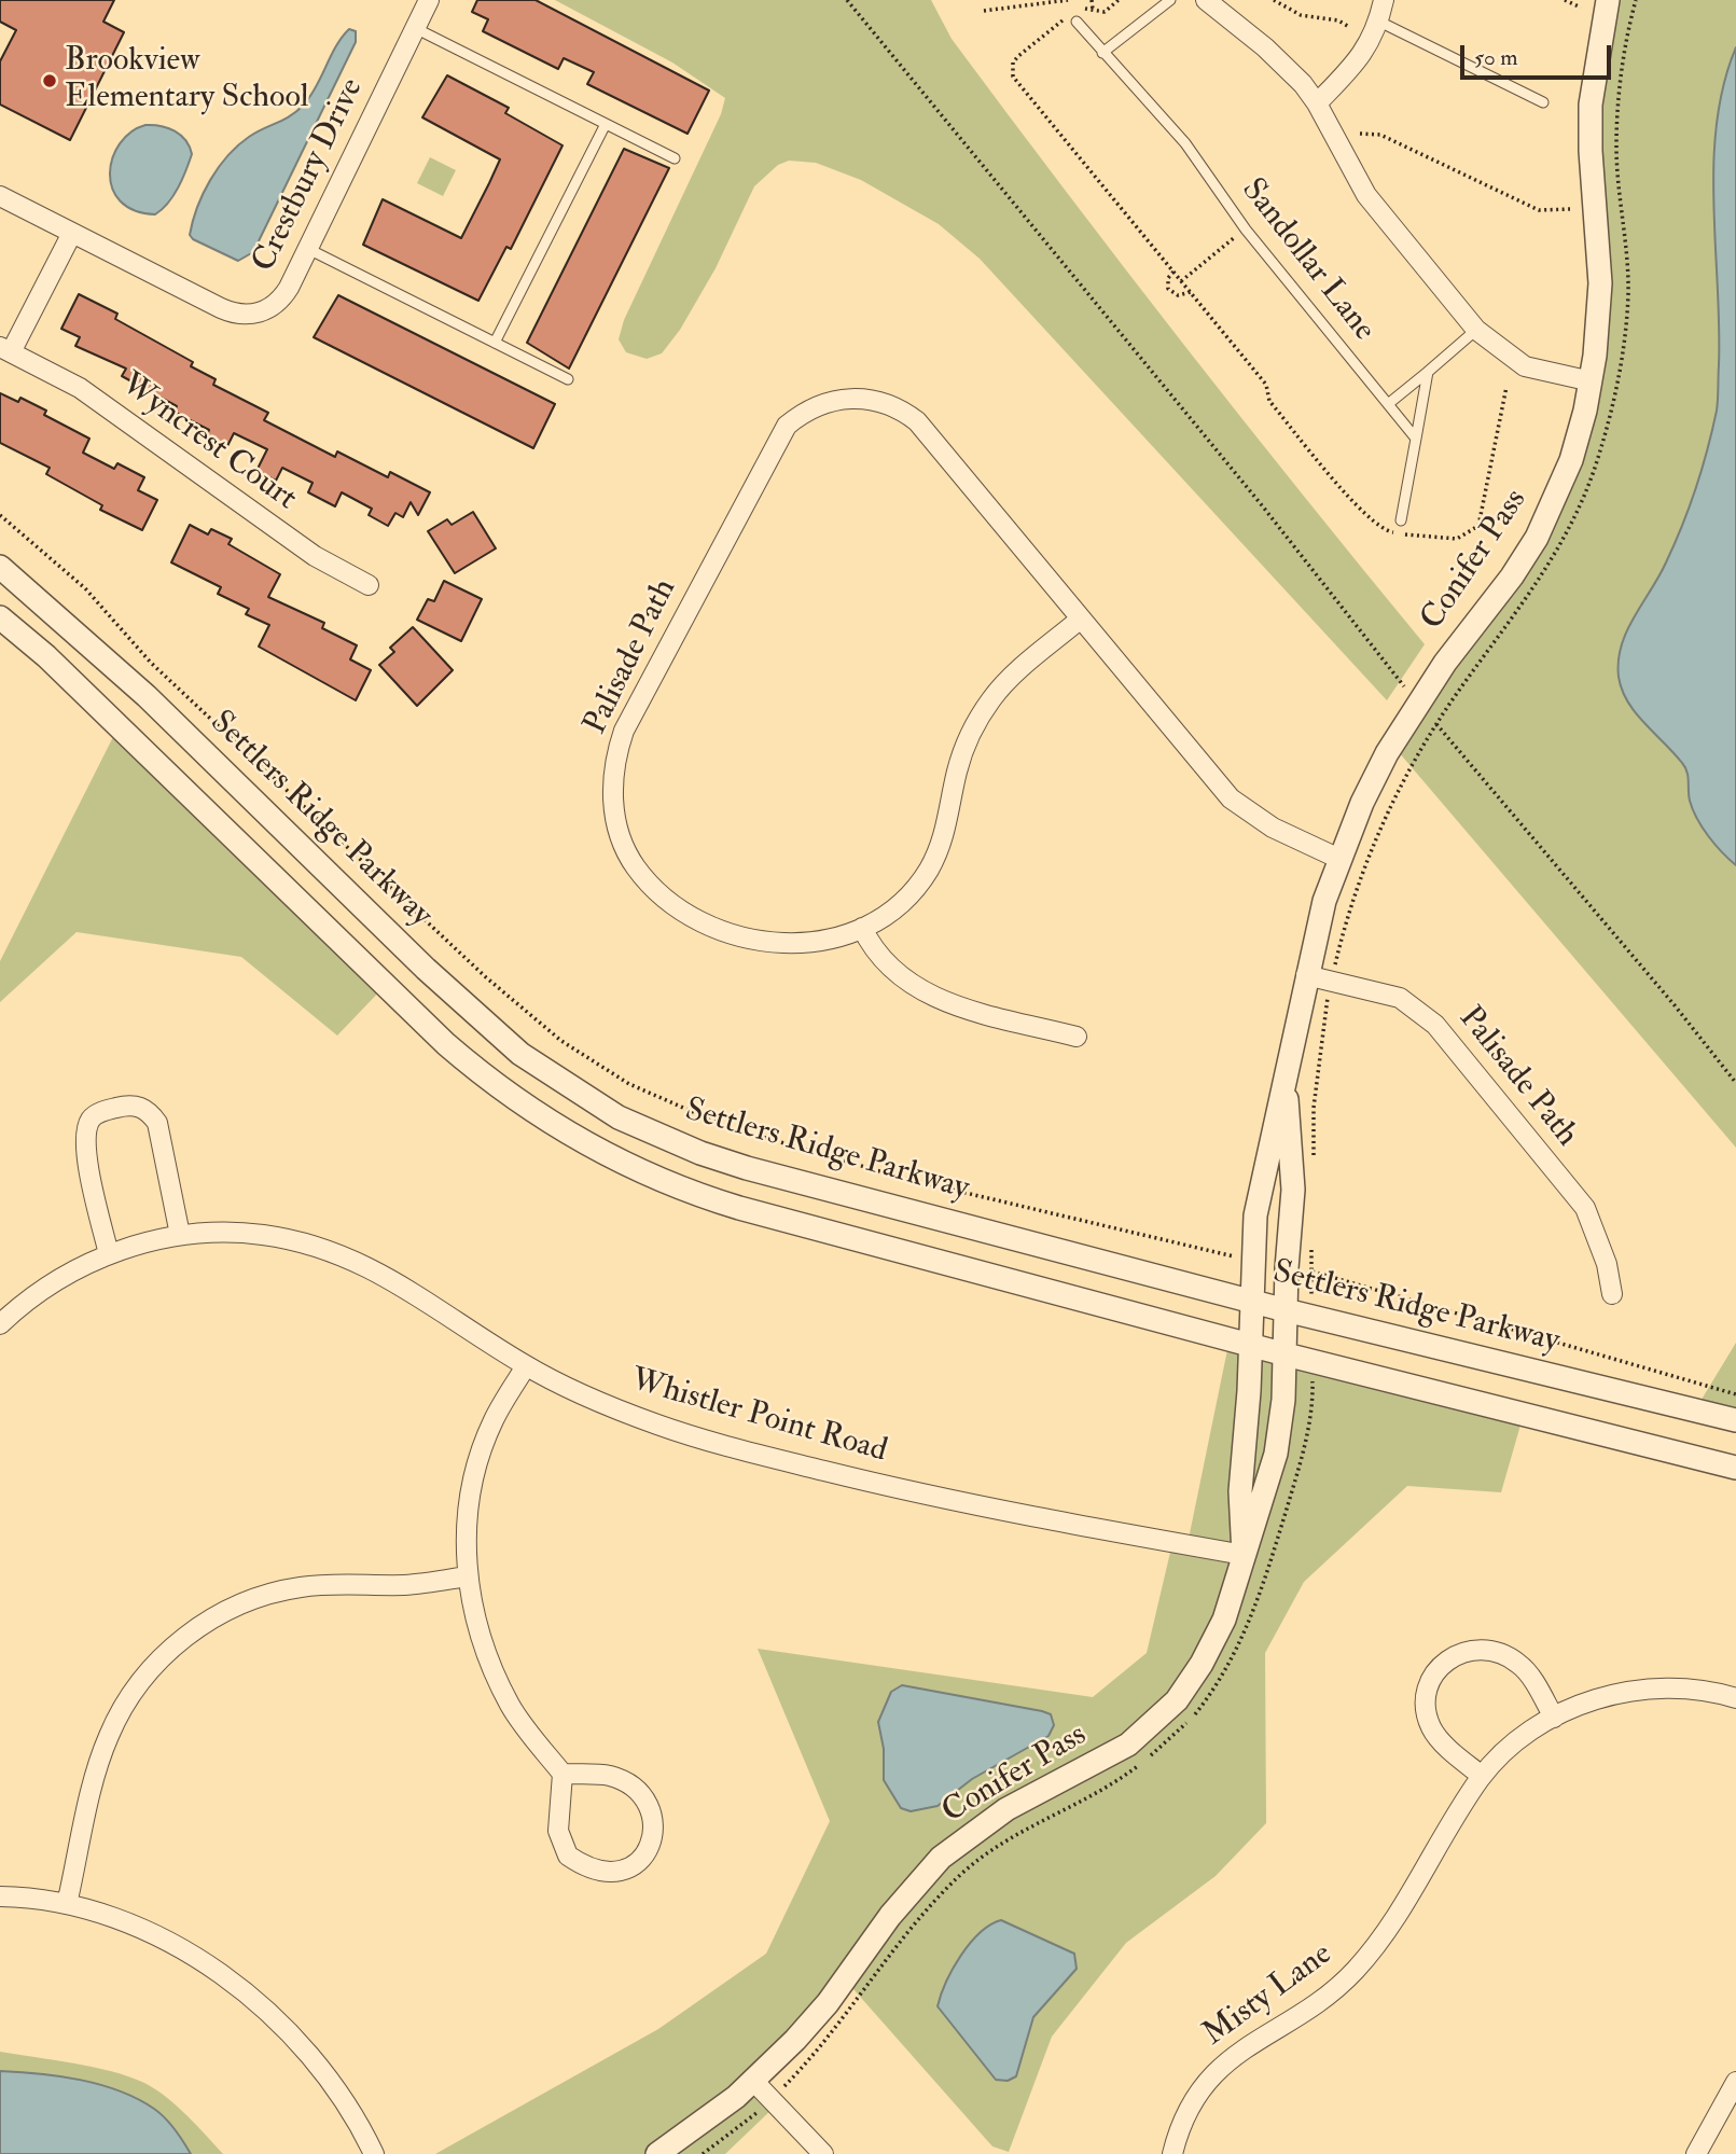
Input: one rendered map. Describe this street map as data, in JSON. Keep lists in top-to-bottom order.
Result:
{
  "streets": {
    "street": [
      "Crestbury Drive",
      "Wyncrest Court",
      "Conifer Pass",
      "Palisade Path",
      "Settlers Ridge Parkway",
      "Whistler Point Road",
      "Misty Lane"
    ],
    "lane": ["Sandollar Lane"]
  },
  "crossings": [
    ["Crestbury Drive", "Wyncrest Court"],
    ["Conifer Pass", "Palisade Path"],
    ["Conifer Pass", "Settlers Ridge Parkway"],
    ["Conifer Pass", "Whistler Point Road"]
  ],
  "places": ["Brookview Elementary School"],
  "scale_bar": "50 m"
}
